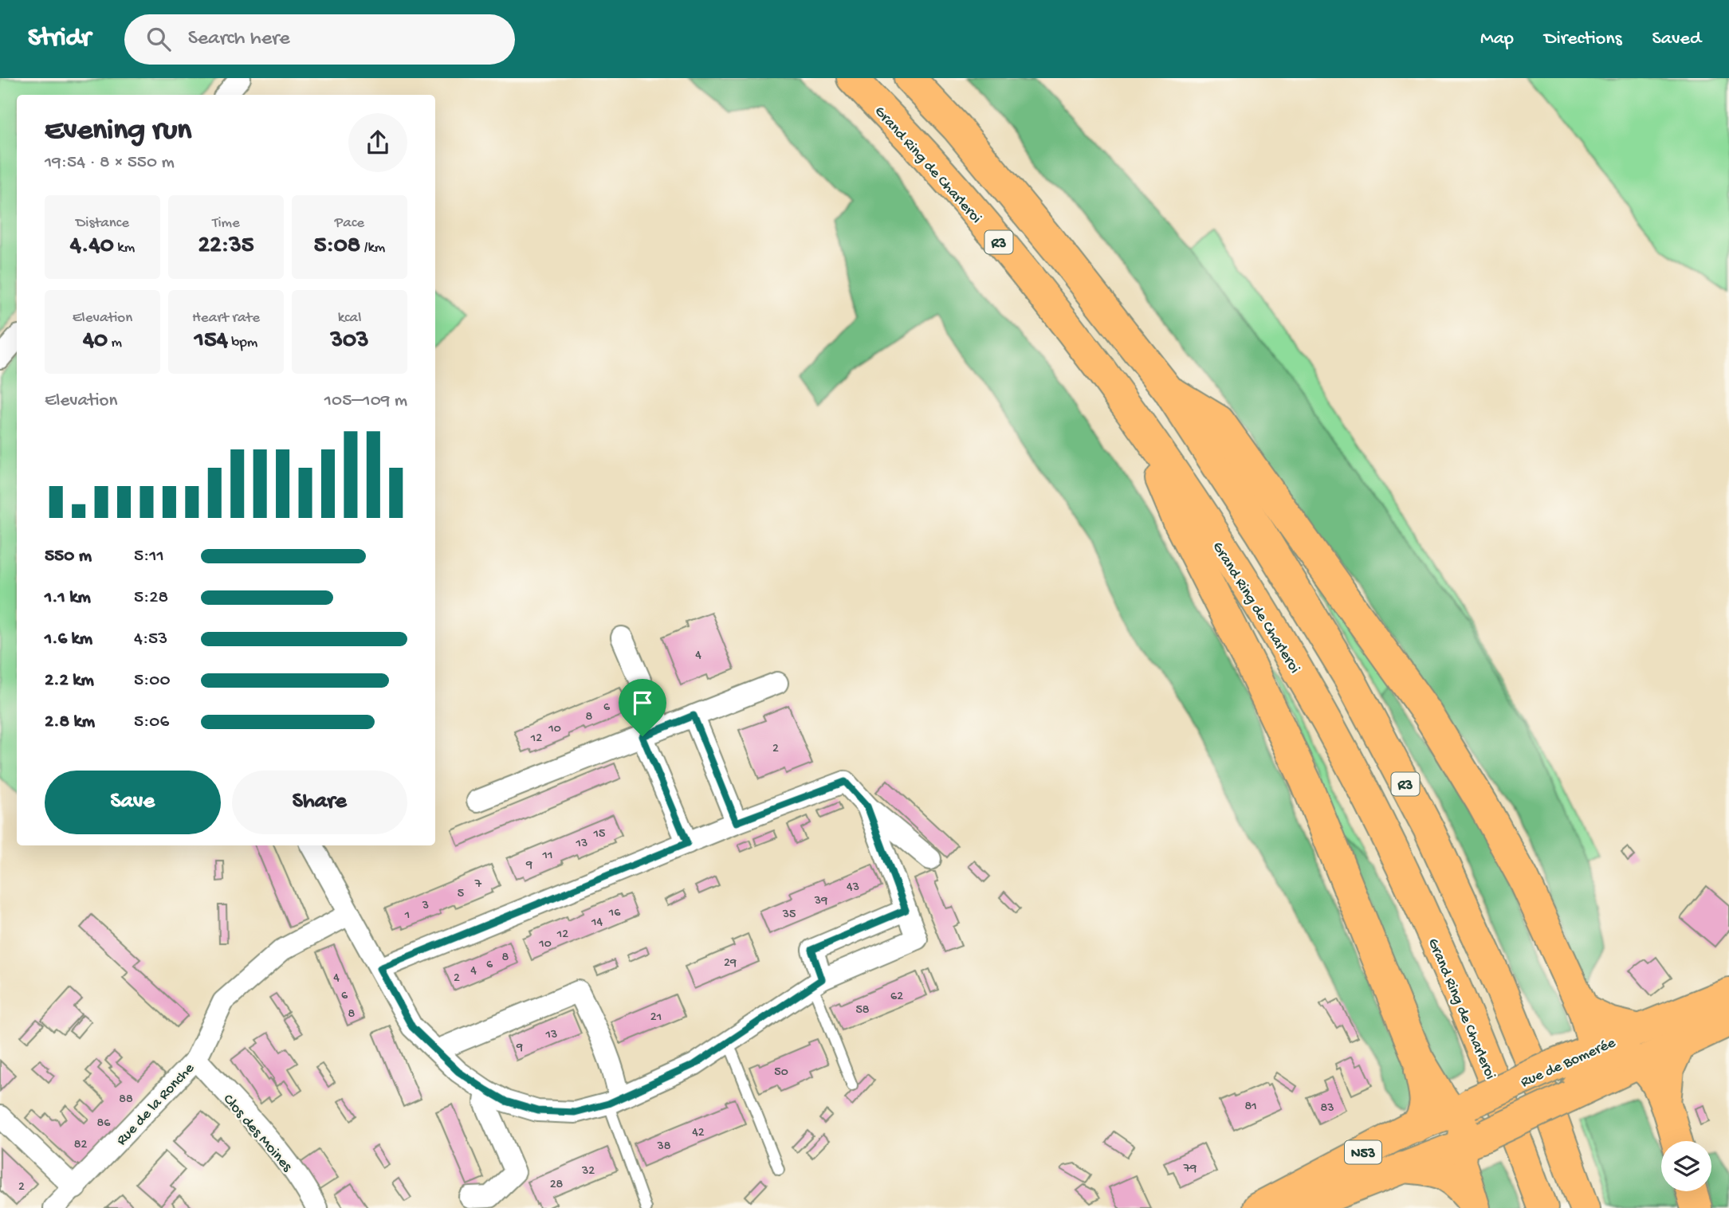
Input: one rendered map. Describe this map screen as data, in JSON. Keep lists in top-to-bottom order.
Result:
{
  "streets": {
    "main road": [
      "Grand Ring de Charleroi",
      "R3",
      "Rue de Bomerée",
      "N53"
    ],
    "street": ["Rue de la Ronche", "Clos des Moines"]
  },
  "crossings": [
    ["Rue de la Ronche", "Clos des Moines"]
  ],
  "house_numbers": [
    "4",
    "6",
    "8",
    "10",
    "12",
    "2",
    "15",
    "13",
    "11",
    "9",
    "7",
    "43",
    "5",
    "39",
    "3",
    "16",
    "35",
    "1",
    "14",
    "12",
    "10",
    "8",
    "29",
    "6",
    "4",
    "4",
    "2",
    "6",
    "62",
    "58",
    "8",
    "21",
    "13",
    "9",
    "50",
    "88",
    "81",
    "83",
    "86",
    "42",
    "82",
    "38",
    "79",
    "32",
    "28",
    "2"
  ],
  "page": {
    "header": "Stridr",
    "search": "Search here",
    "nav": ["Map", "Directions", "Saved"],
    "heading": ["Evening run", "19:54 · 8 × 550 m"],
    "stats": [
      ["Distance", "4.40 km"],
      ["Time", "22:35"],
      ["Pace", "5:08 /km"],
      ["Elevation", "40 m"],
      ["Heart rate", "154 bpm"],
      ["kcal", "303"]
    ],
    "chart": ["Elevation", "105–109 m"],
    "list": [
      {
        "name": "550 m",
        "note": "5:11"
      },
      {
        "name": "1.1 km",
        "note": "5:28"
      },
      {
        "name": "1.6 km",
        "note": "4:53"
      },
      {
        "name": "2.2 km",
        "note": "5:00"
      },
      {
        "name": "2.8 km",
        "note": "5:06"
      }
    ],
    "buttons": ["Save", "Share"]
  }
}
